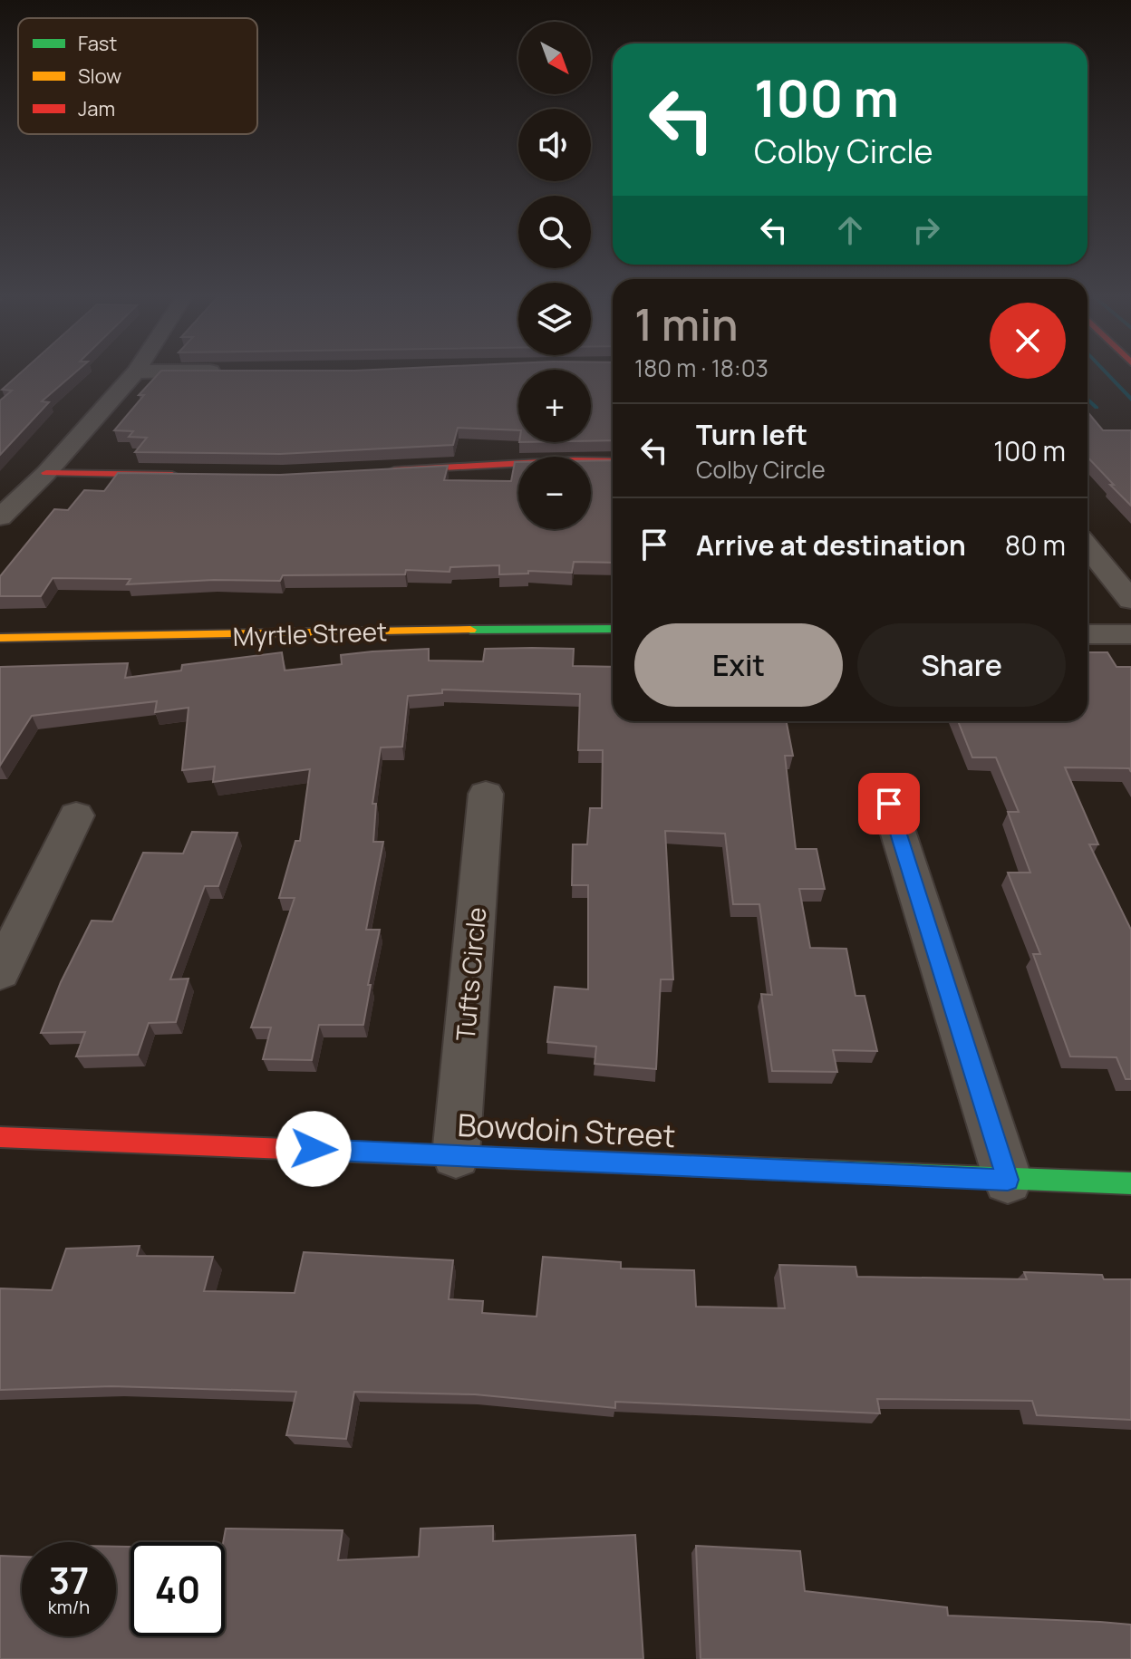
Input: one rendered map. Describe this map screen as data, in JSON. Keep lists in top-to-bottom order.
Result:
{
  "streets": {
    "street": ["Myrtle Street", "Tufts Circle", "Bowdoin Street"]
  },
  "crossings": [
    ["Tufts Circle", "Bowdoin Street"]
  ],
  "legend": ["Fast", "Slow", "Jam"],
  "north": "bottom right",
  "page": {
    "map_buttons": ["+", "−"],
    "turn": ["100 m", "Colby Circle"],
    "heading": ["1 min", "180 m · 18:03"],
    "list": [
      {
        "name": "Turn left",
        "note": "Colby Circle",
        "value": "100 m"
      },
      {
        "name": "Arrive at destination",
        "value": "80 m"
      }
    ],
    "buttons": ["Exit", "Share"],
    "speed": "37 km/h",
    "limit": "40"
  }
}
